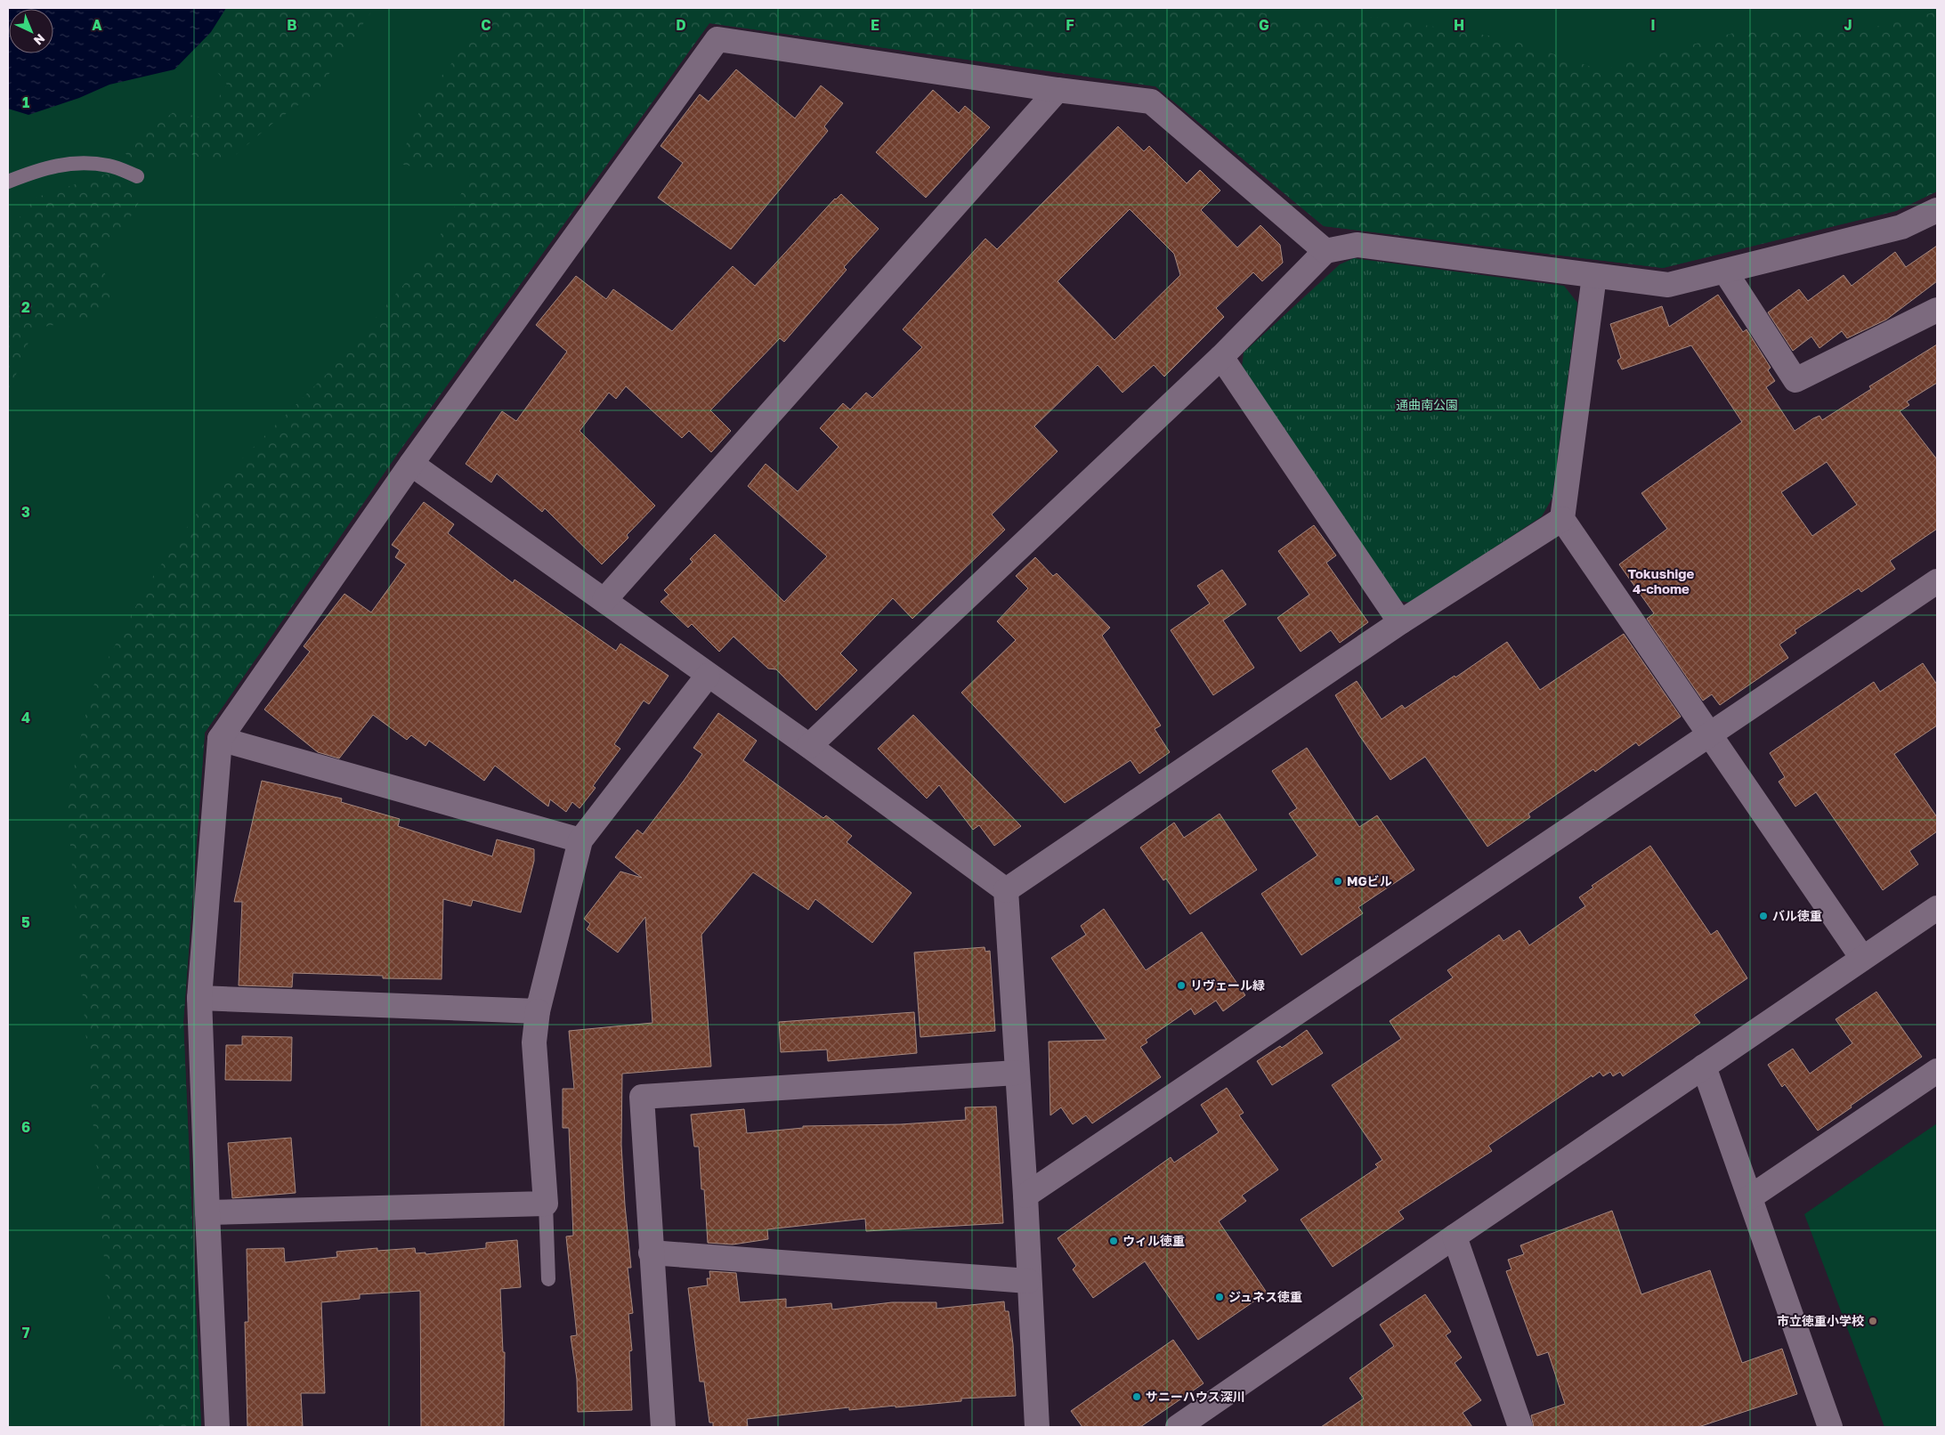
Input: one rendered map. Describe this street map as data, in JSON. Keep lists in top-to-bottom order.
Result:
{
  "districts": ["Tokushige 4-chome"],
  "parks": ["通曲南公園"],
  "places": [
    "MGビル",
    "バル徳重",
    "リヴェール緑",
    "ウィル徳重",
    "ジュネス徳重",
    "市立徳重小学校",
    "サニーハウス深川"
  ],
  "north": "bottom right",
  "grid": {
    "columns": [
      "A",
      "B",
      "C",
      "D",
      "E",
      "F",
      "G",
      "H",
      "I",
      "J"
    ],
    "rows": [
      "1",
      "2",
      "3",
      "4",
      "5",
      "6",
      "7"
    ]
  }
}
